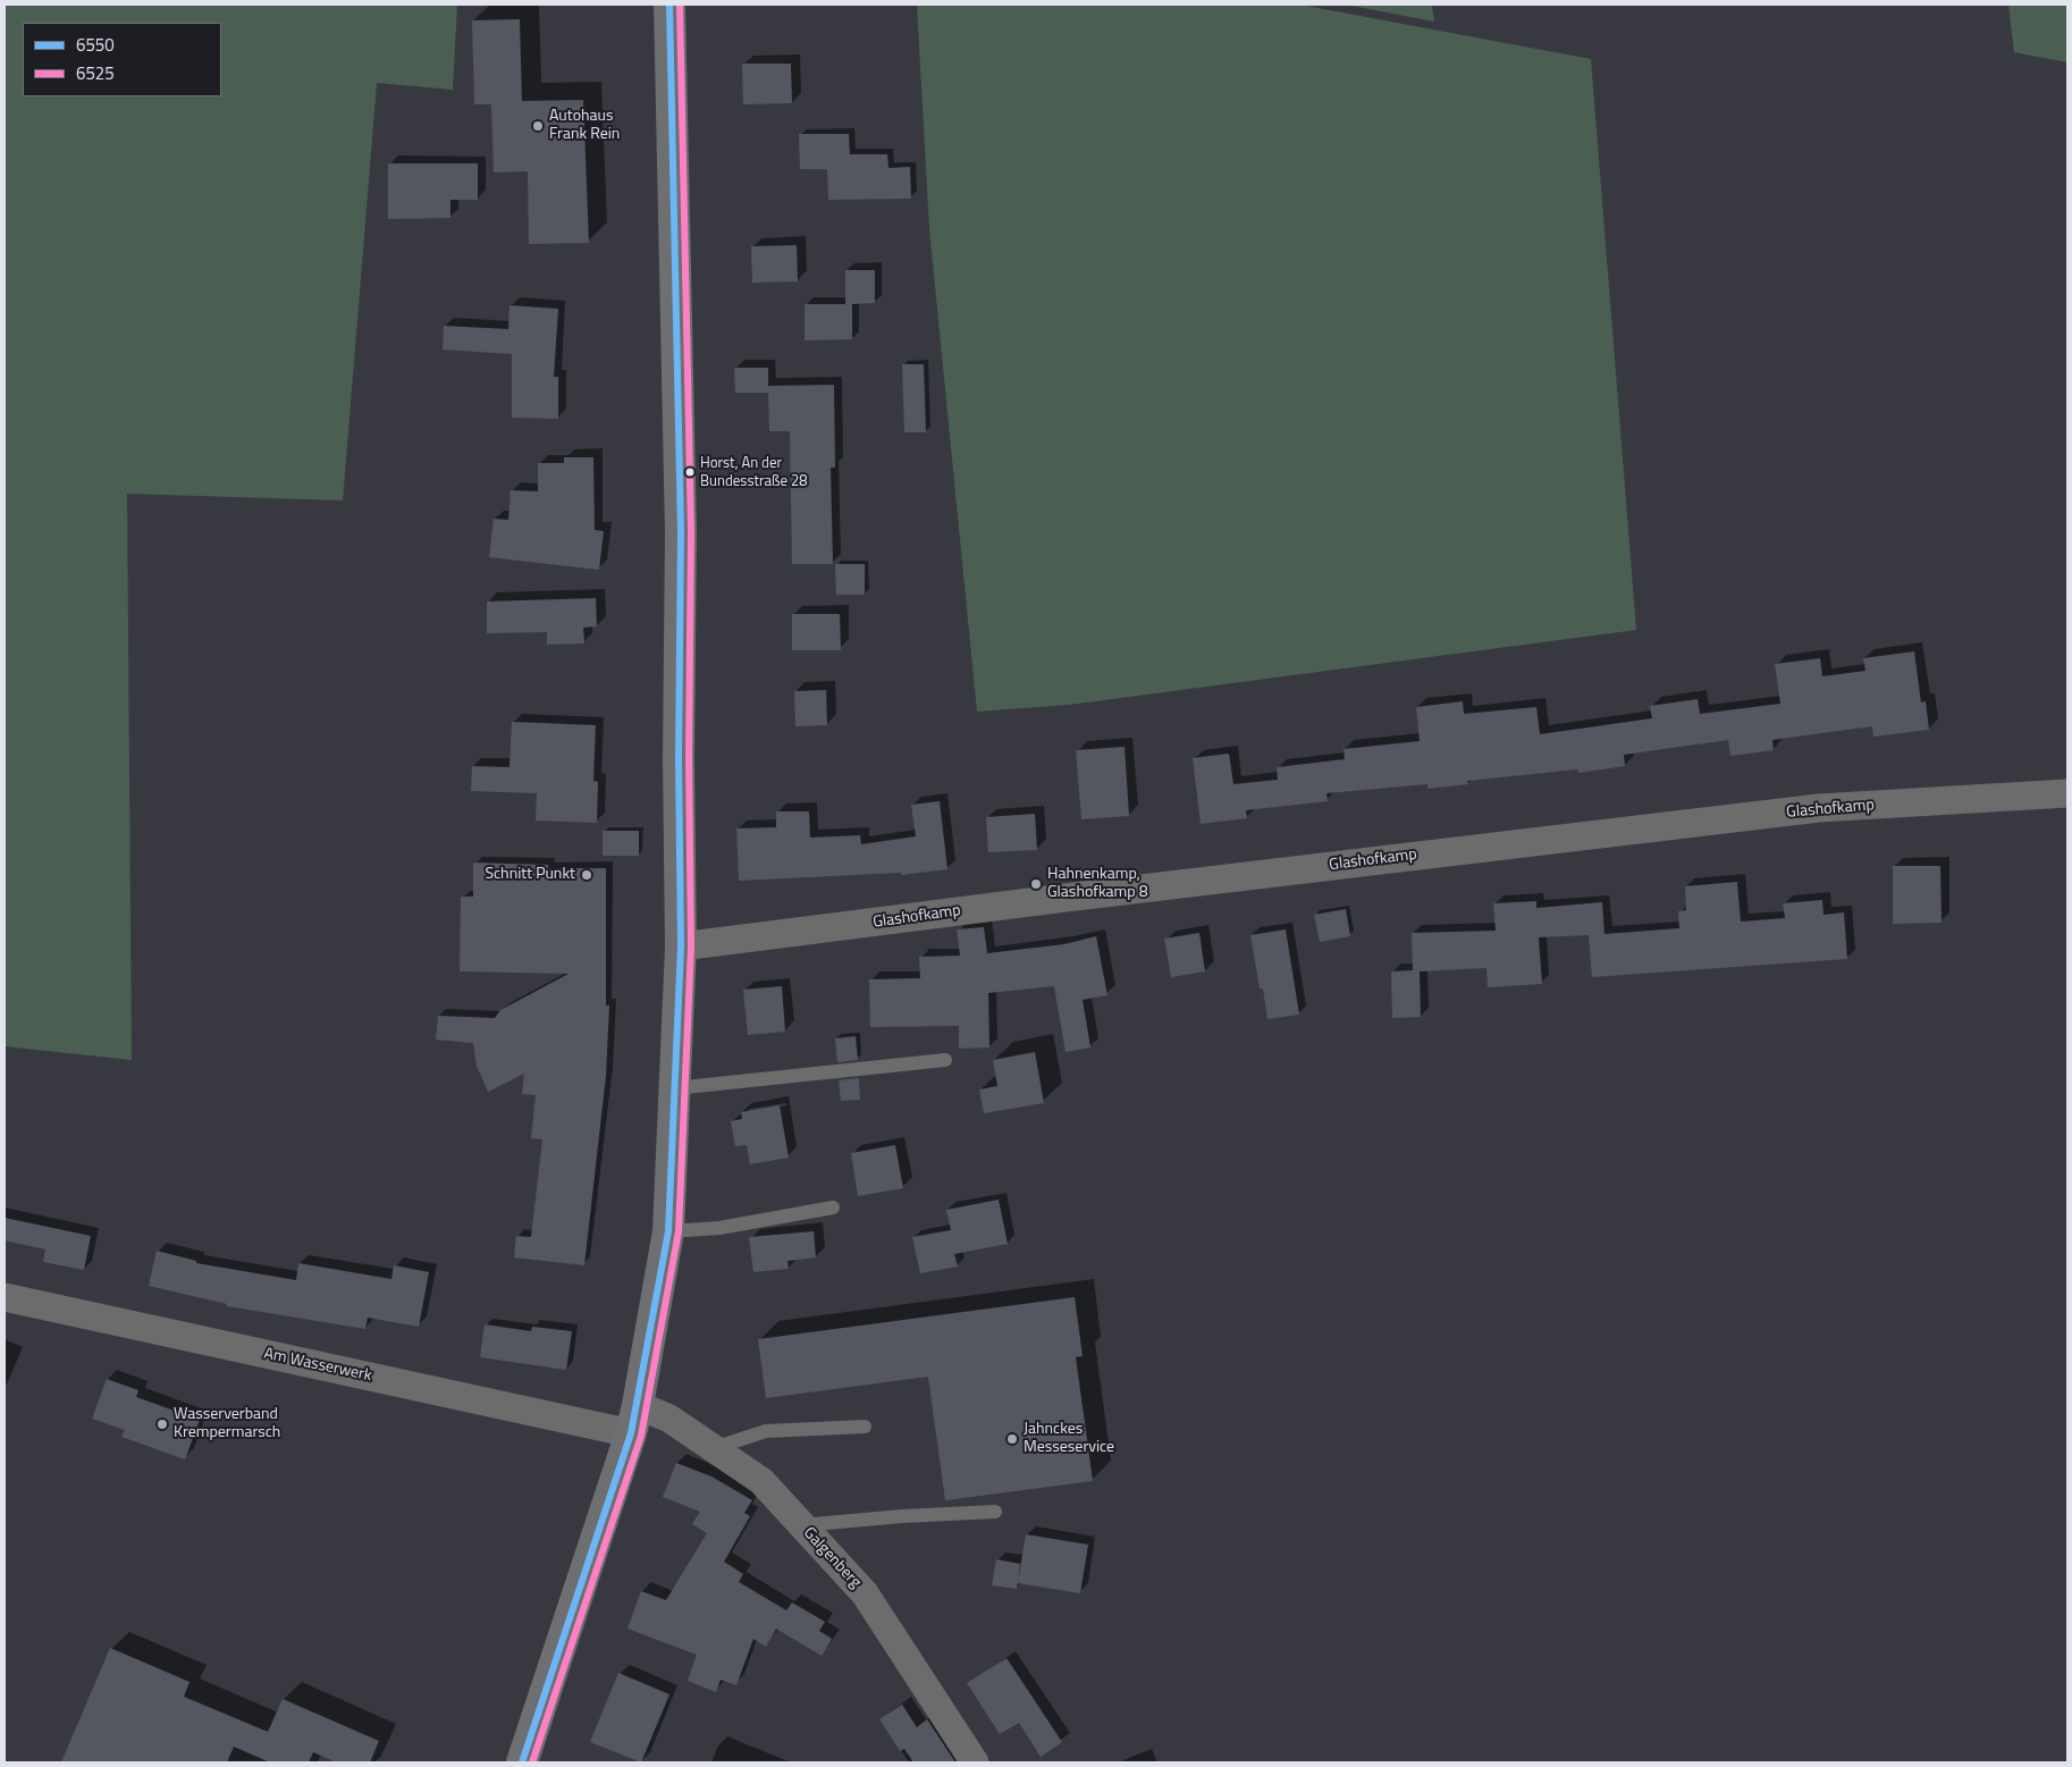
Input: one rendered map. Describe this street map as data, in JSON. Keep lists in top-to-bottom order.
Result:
{
  "streets": {
    "street": ["Glashofkamp", "Am Wasserwerk", "Galgenberg"]
  },
  "crossings": [
    ["Am Wasserwerk", "Galgenberg"]
  ],
  "places": [
    "Autohaus Frank Rein",
    "Horst, An der Bundesstraße 28",
    "Schnitt Punkt",
    "Hahnenkamp, Glashofkamp 8",
    "Wasserverband Krempermarsch",
    "Jahnckes Messeservice"
  ],
  "lines": ["transit line 6550", "transit line 6525"],
  "legend": ["6550", "6525"]
}
